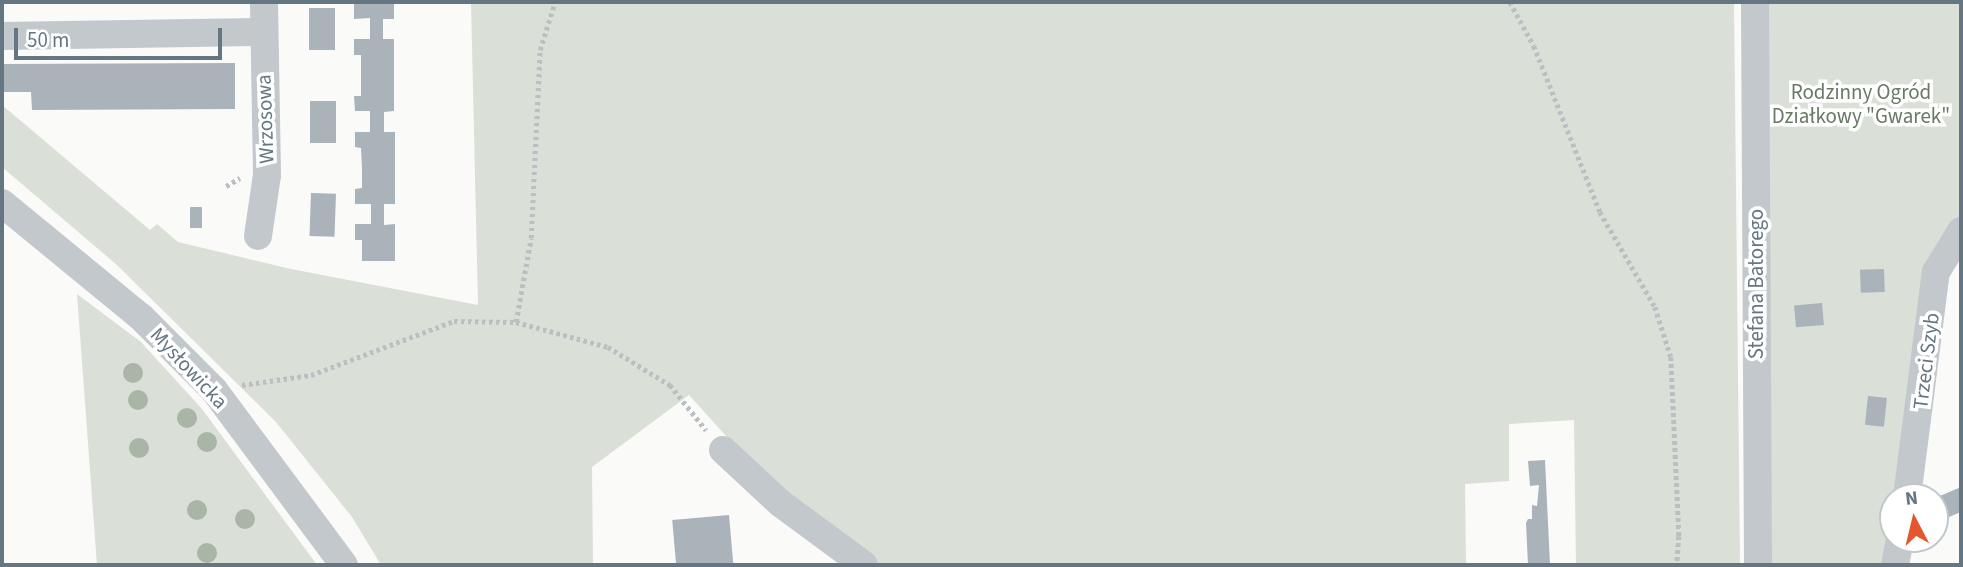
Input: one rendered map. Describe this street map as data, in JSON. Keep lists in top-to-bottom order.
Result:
{
  "streets": {
    "street": [
      "Wrzosowa",
      "Stefana Batorego",
      "Trzeci Szyb",
      "Mysłowicka"
    ]
  },
  "parks": ["Rodzinny Ogród Działkowy \"Gwarek\""],
  "scale_bar": "50 m",
  "north": "top"
}
